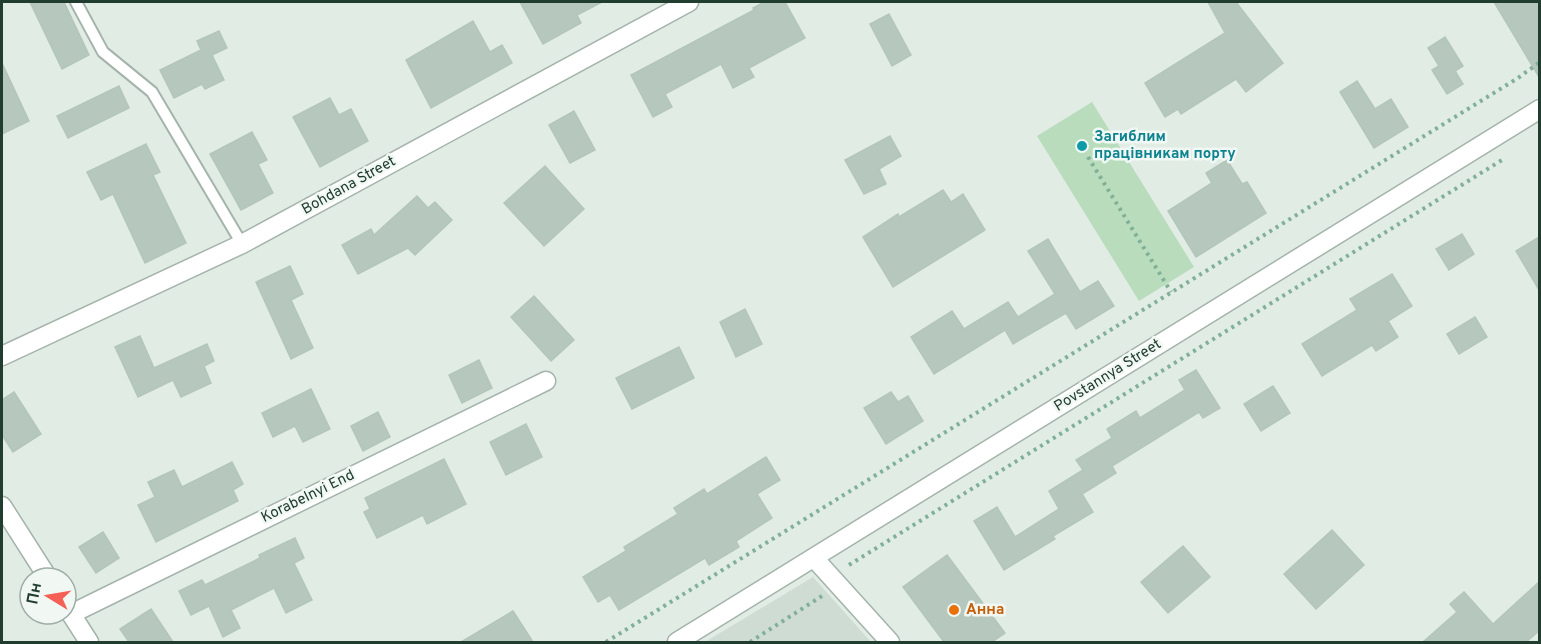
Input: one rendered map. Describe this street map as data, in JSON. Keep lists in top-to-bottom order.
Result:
{
  "streets": {
    "street": ["Bohdana Street", "Povstannya Street", "Korabelnyi End"]
  },
  "places": ["Загиблим працівникам порту", "Анна"],
  "north": "left"
}
